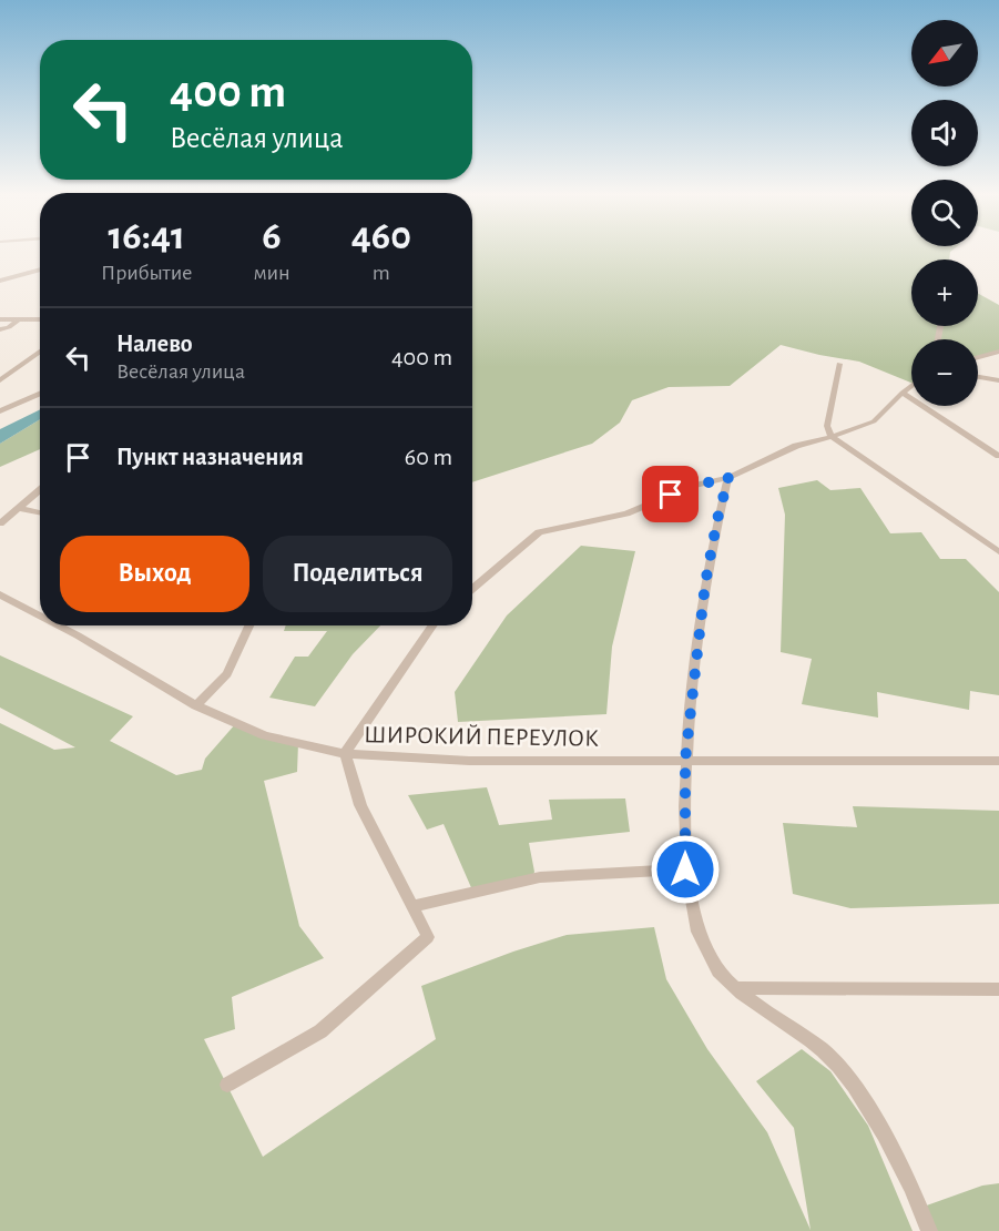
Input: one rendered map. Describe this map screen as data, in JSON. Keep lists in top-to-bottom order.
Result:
{
  "streets": {
    "street": ["ШИРОКИЙ ПЕРЕУЛОК"]
  },
  "north": "bottom left",
  "page": {
    "map_buttons": ["+", "−"],
    "turn": ["400 m", "Весёлая улица"],
    "eta": [
      "16:41",
      "Прибытие",
      "6",
      "мин",
      "460",
      "m"
    ],
    "list": [
      {
        "name": "Налево",
        "note": "Весёлая улица",
        "value": "400 m"
      },
      {
        "name": "Пункт назначения",
        "value": "60 m"
      }
    ],
    "buttons": ["Выход", "Поделиться"]
  }
}
